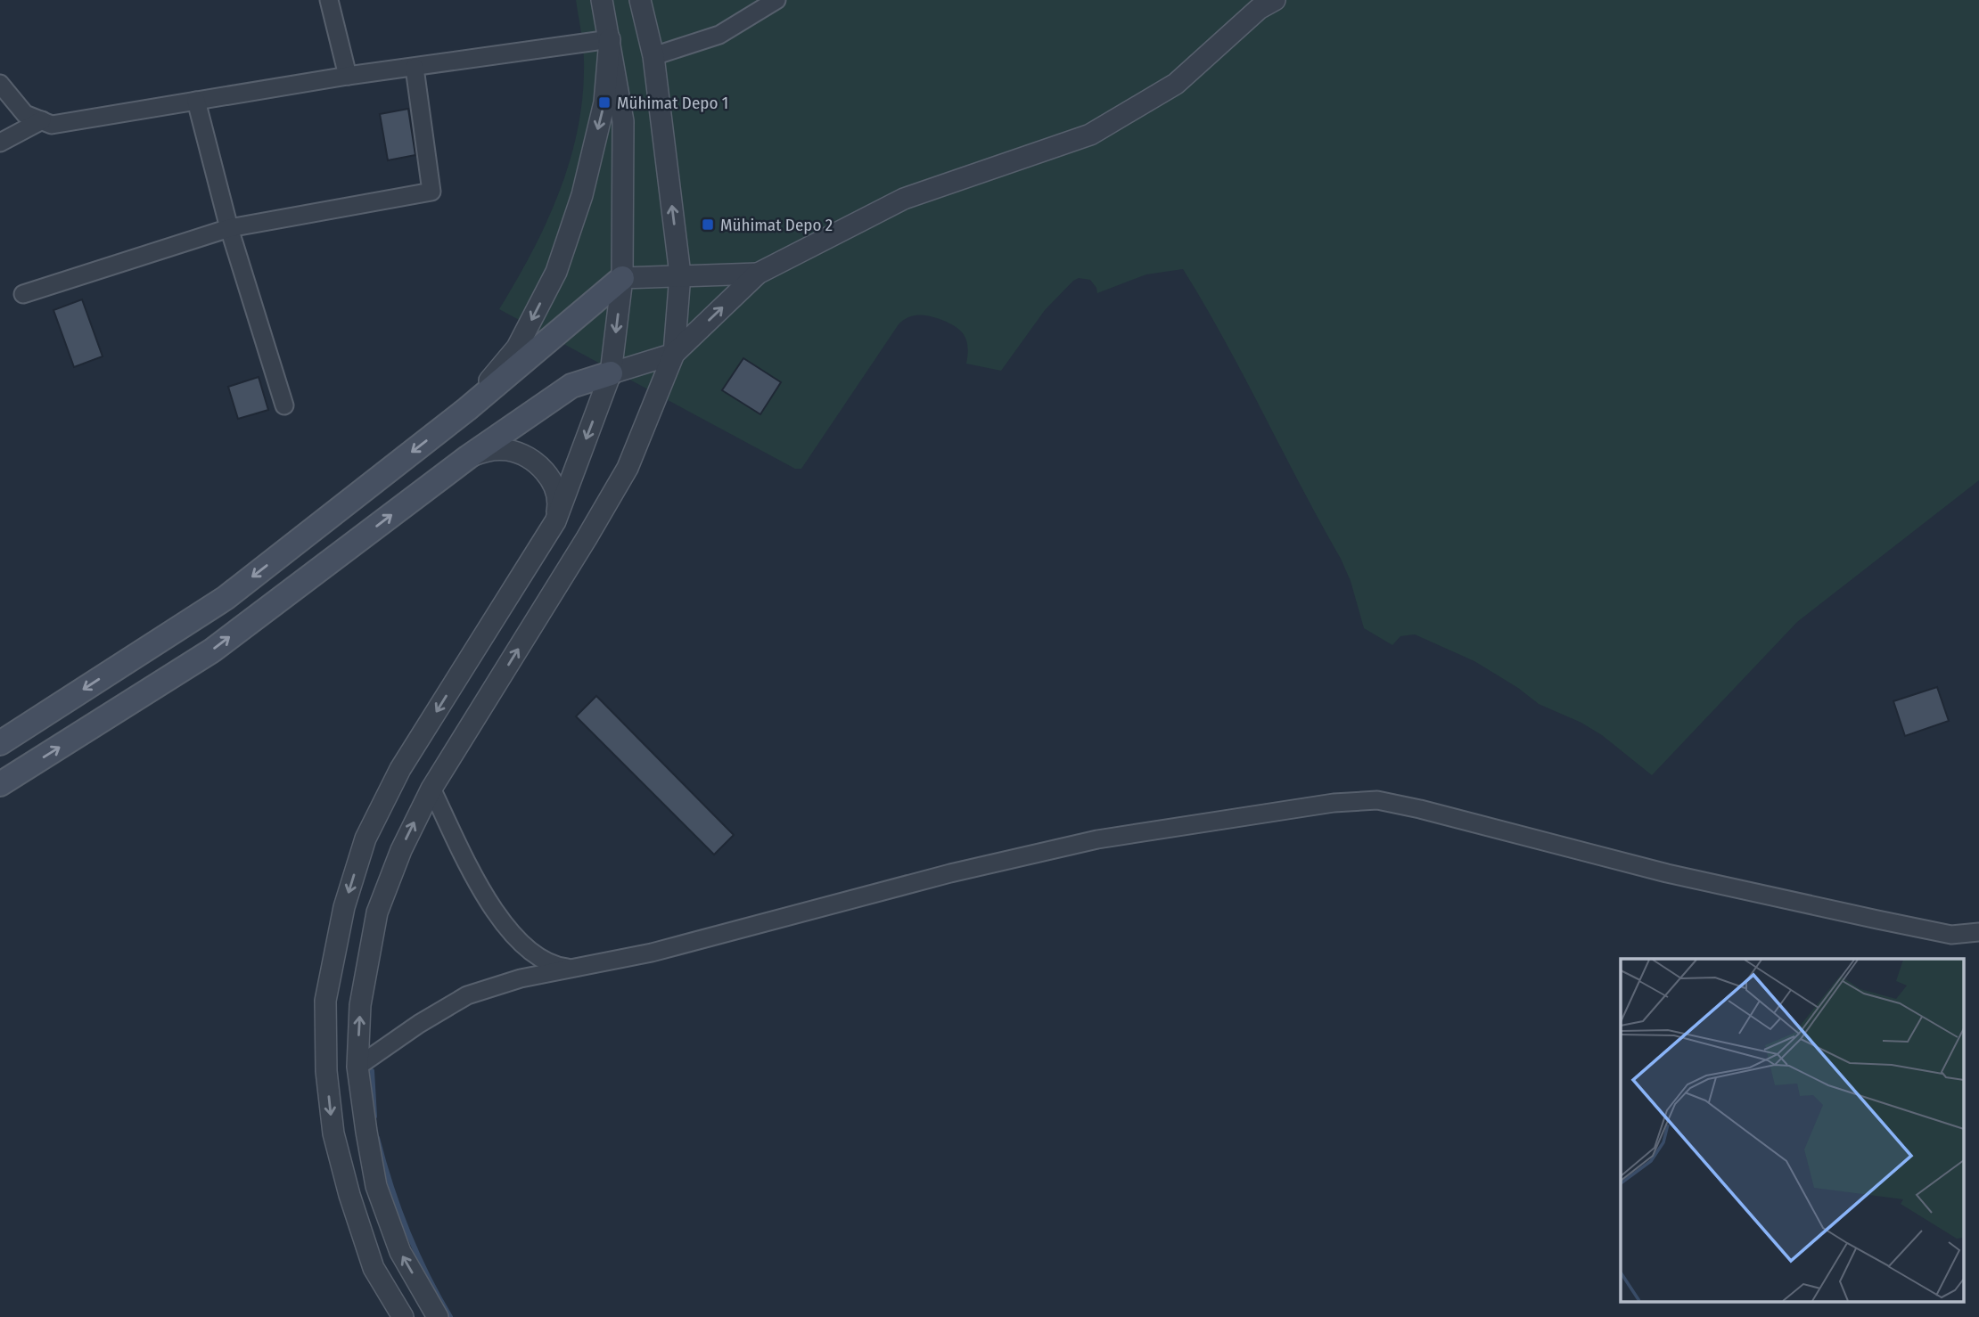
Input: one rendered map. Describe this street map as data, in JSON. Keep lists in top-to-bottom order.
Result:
{
  "places": {
    "transit": ["Mühimat Depo 1", "Mühimat Depo 2"]
  }
}
